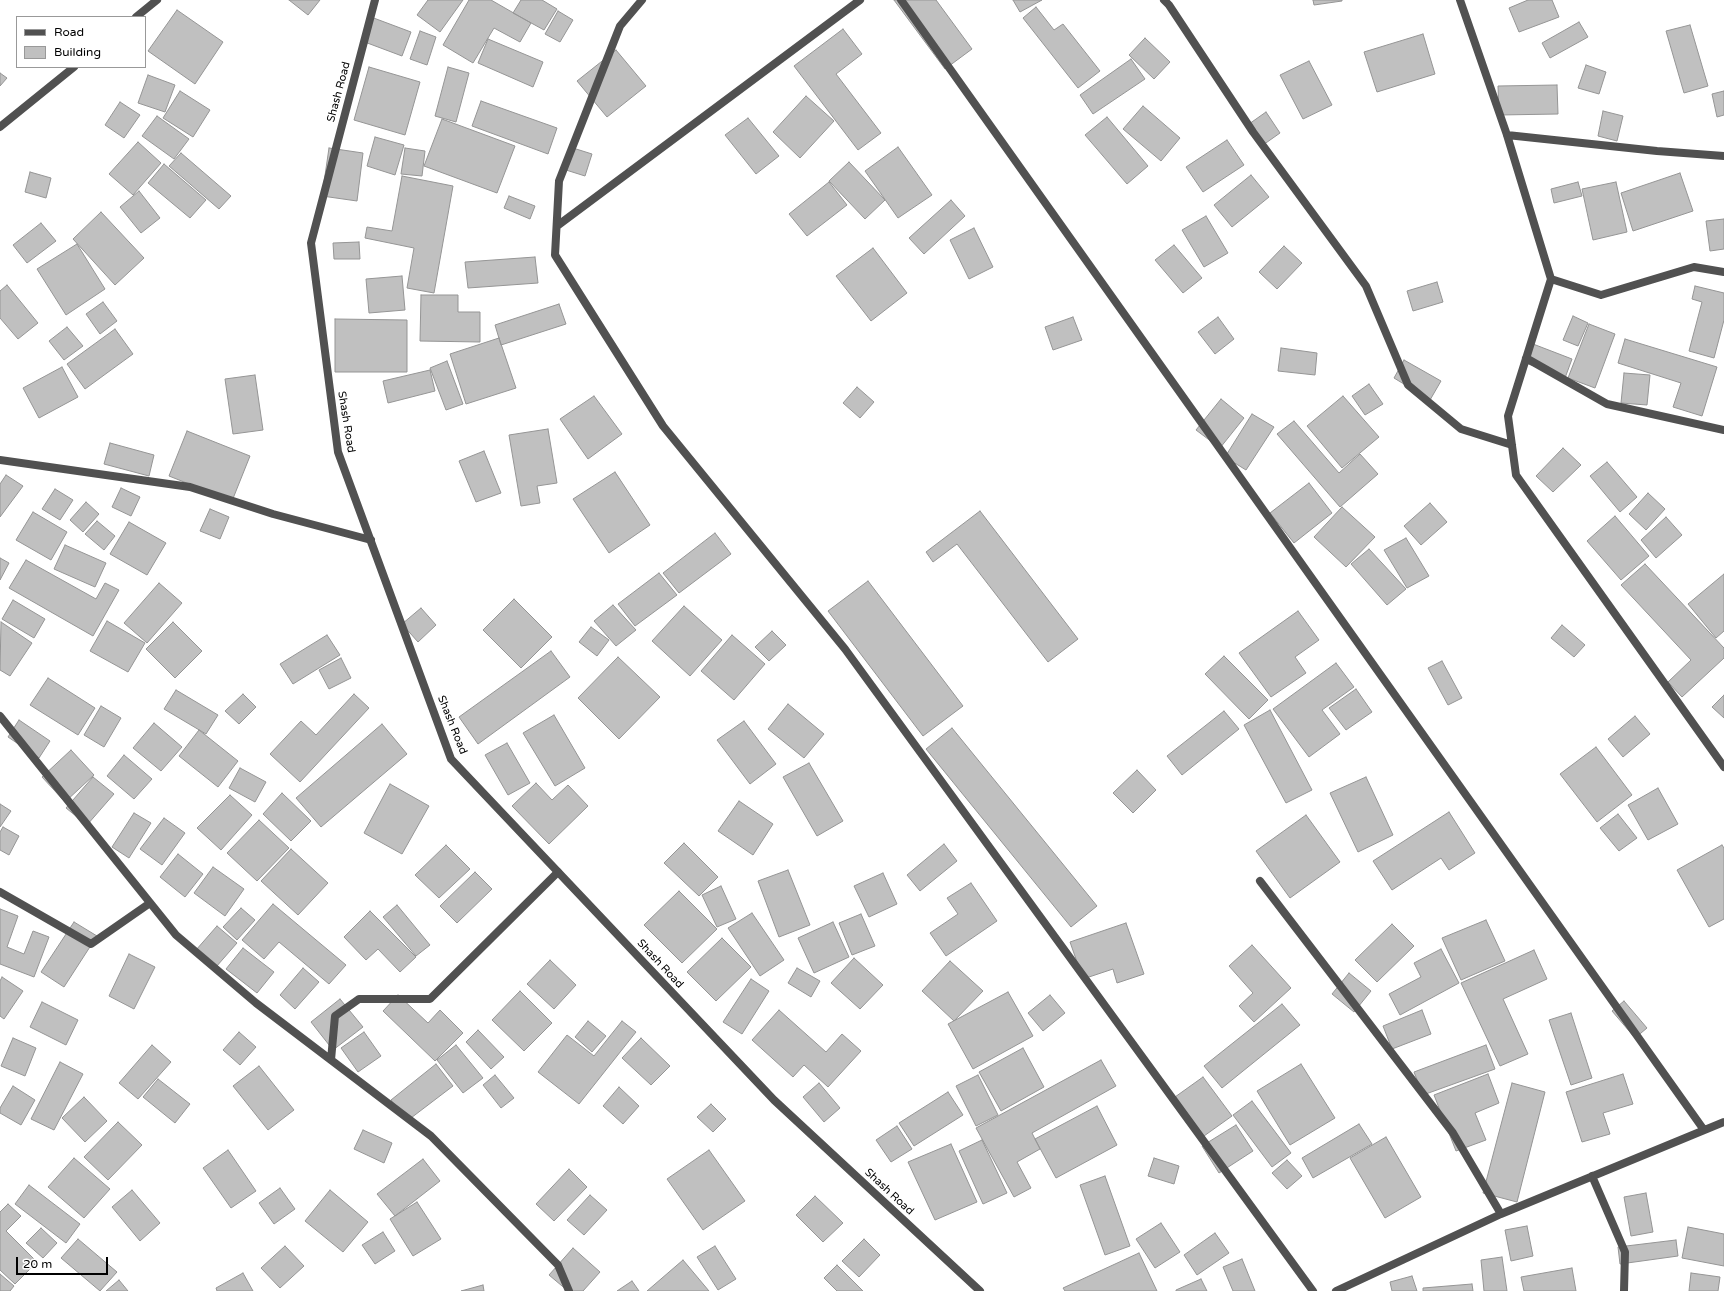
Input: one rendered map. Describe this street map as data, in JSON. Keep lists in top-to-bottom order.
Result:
{
  "streets": {
    "street": ["Shash Road"]
  },
  "legend": ["Road", "Building"],
  "scale_bar": "20 m"
}
